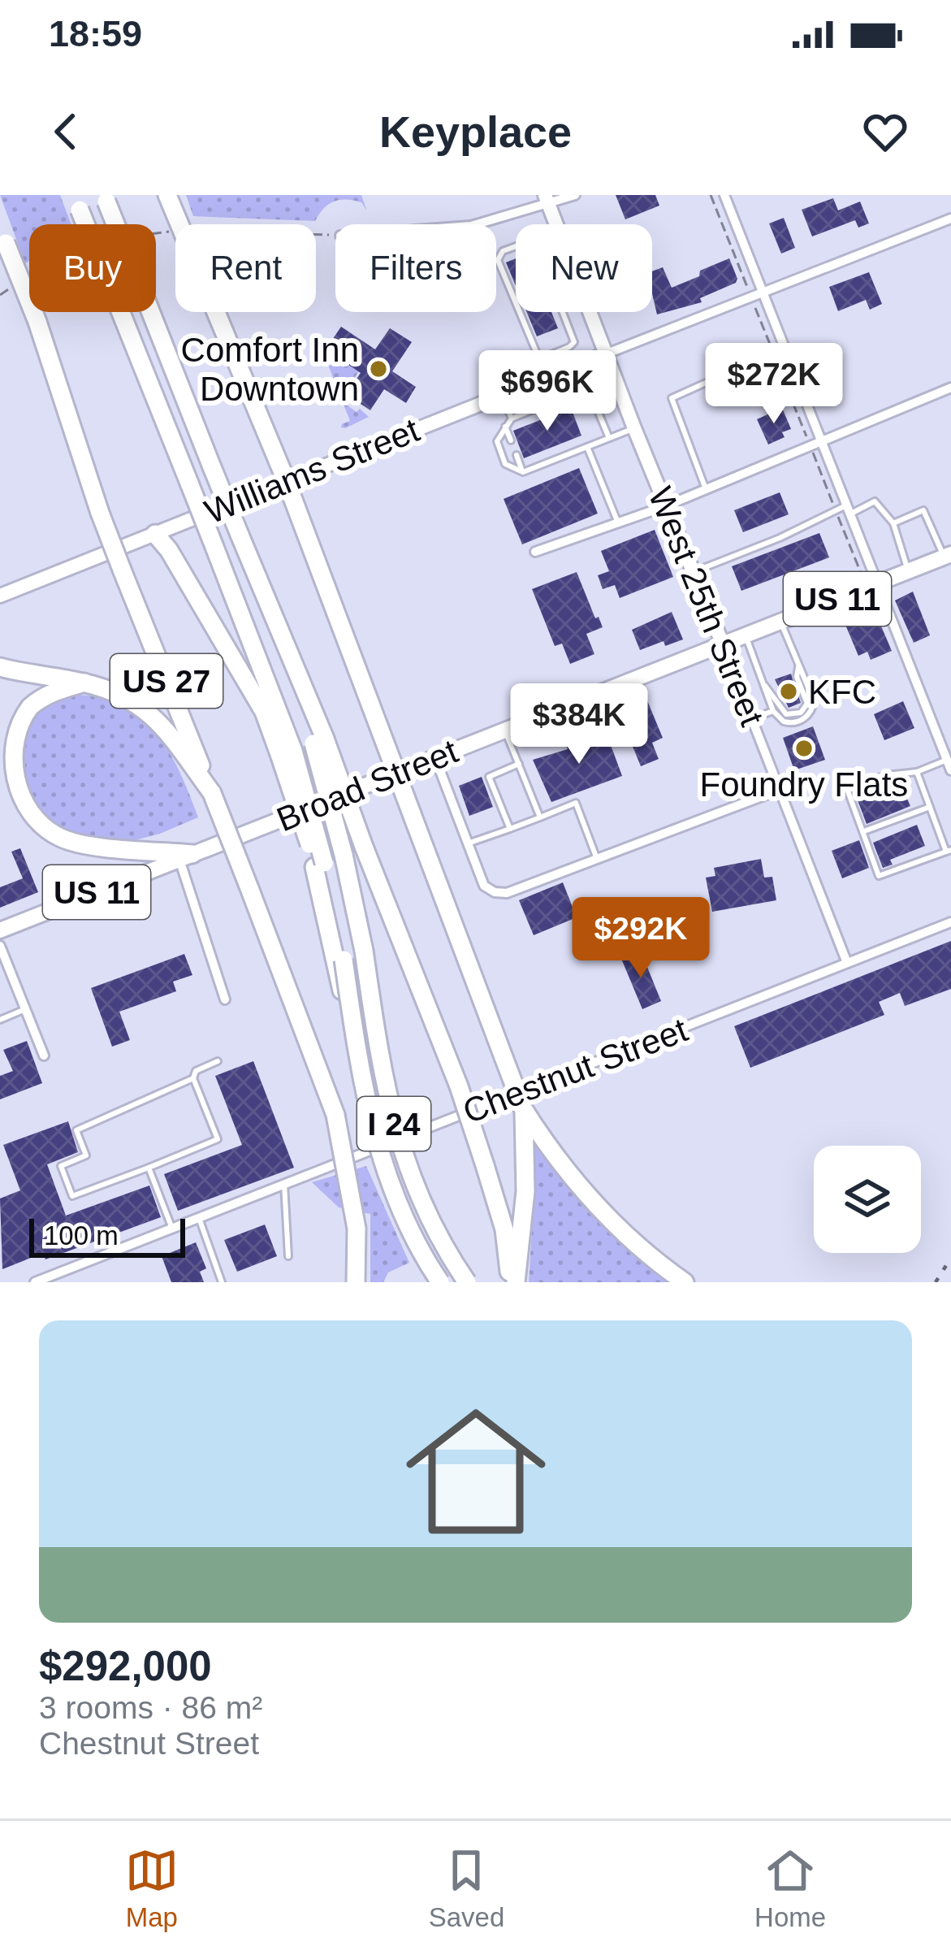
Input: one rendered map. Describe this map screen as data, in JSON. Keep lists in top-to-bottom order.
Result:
{
  "streets": {
    "highway": ["US 27", "I 24"],
    "main road": ["US 11", "Broad Street"],
    "street": ["Williams Street", "West 25th Street", "Chestnut Street"]
  },
  "crossings": [
    ["Williams Street", "West 25th Street"],
    ["West 25th Street", "Broad Street"],
    ["West 25th Street", "Chestnut Street"]
  ],
  "places": ["Comfort Inn Downtown", "KFC", "Foundry Flats"],
  "scale_bar": "100 m",
  "page": {
    "status": "18:59",
    "header": "Keyplace",
    "chip": [
      "Buy",
      "Rent",
      "Filters",
      "New"
    ],
    "price": [
      "$272K",
      "$696K",
      "$384K",
      "$292K"
    ],
    "scale": "100 m",
    "list": [
      {
        "name": "$292,000",
        "note": "3 rooms · 86 m² · Chestnut Street"
      }
    ],
    "tabs": ["Map", "Saved", "Home"]
  }
}
